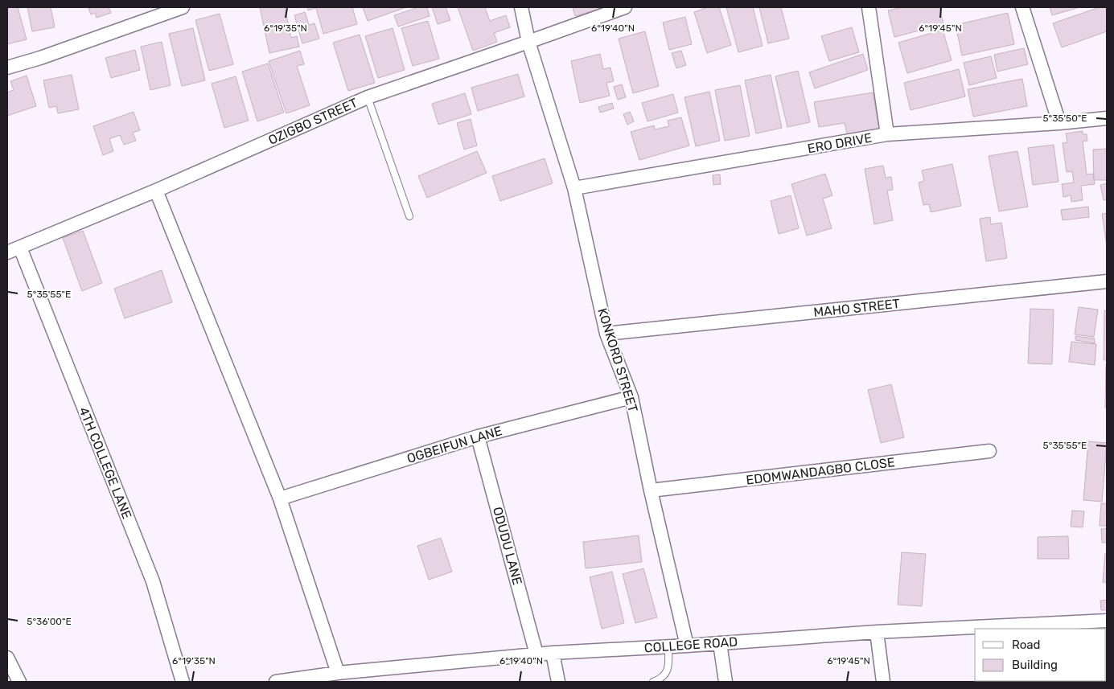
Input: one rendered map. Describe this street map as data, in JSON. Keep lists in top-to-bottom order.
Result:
{
  "streets": {
    "street": [
      "OZIGBO STREET",
      "ERO DRIVE",
      "MAHO STREET",
      "KONKORD STREET",
      "OGBEIFUN LANE",
      "4TH COLLEGE LANE",
      "EDOMWANDAGBO CLOSE",
      "ODUDU LANE",
      "COLLEGE ROAD"
    ]
  },
  "crossings": [
    ["OZIGBO STREET", "KONKORD STREET"],
    ["OZIGBO STREET", "4TH COLLEGE LANE"],
    ["ERO DRIVE", "KONKORD STREET"],
    ["MAHO STREET", "KONKORD STREET"],
    ["KONKORD STREET", "OGBEIFUN LANE"],
    ["KONKORD STREET", "EDOMWANDAGBO CLOSE"],
    ["KONKORD STREET", "COLLEGE ROAD"],
    ["OGBEIFUN LANE", "ODUDU LANE"],
    ["ODUDU LANE", "COLLEGE ROAD"]
  ],
  "legend": ["Road", "Building"],
  "coordinates": [
    "6°19'35\"N",
    "6°19'40\"N",
    "6°19'45\"N",
    "5°35'50\"E",
    "5°35'55\"E",
    "5°36'00\"E"
  ]
}
